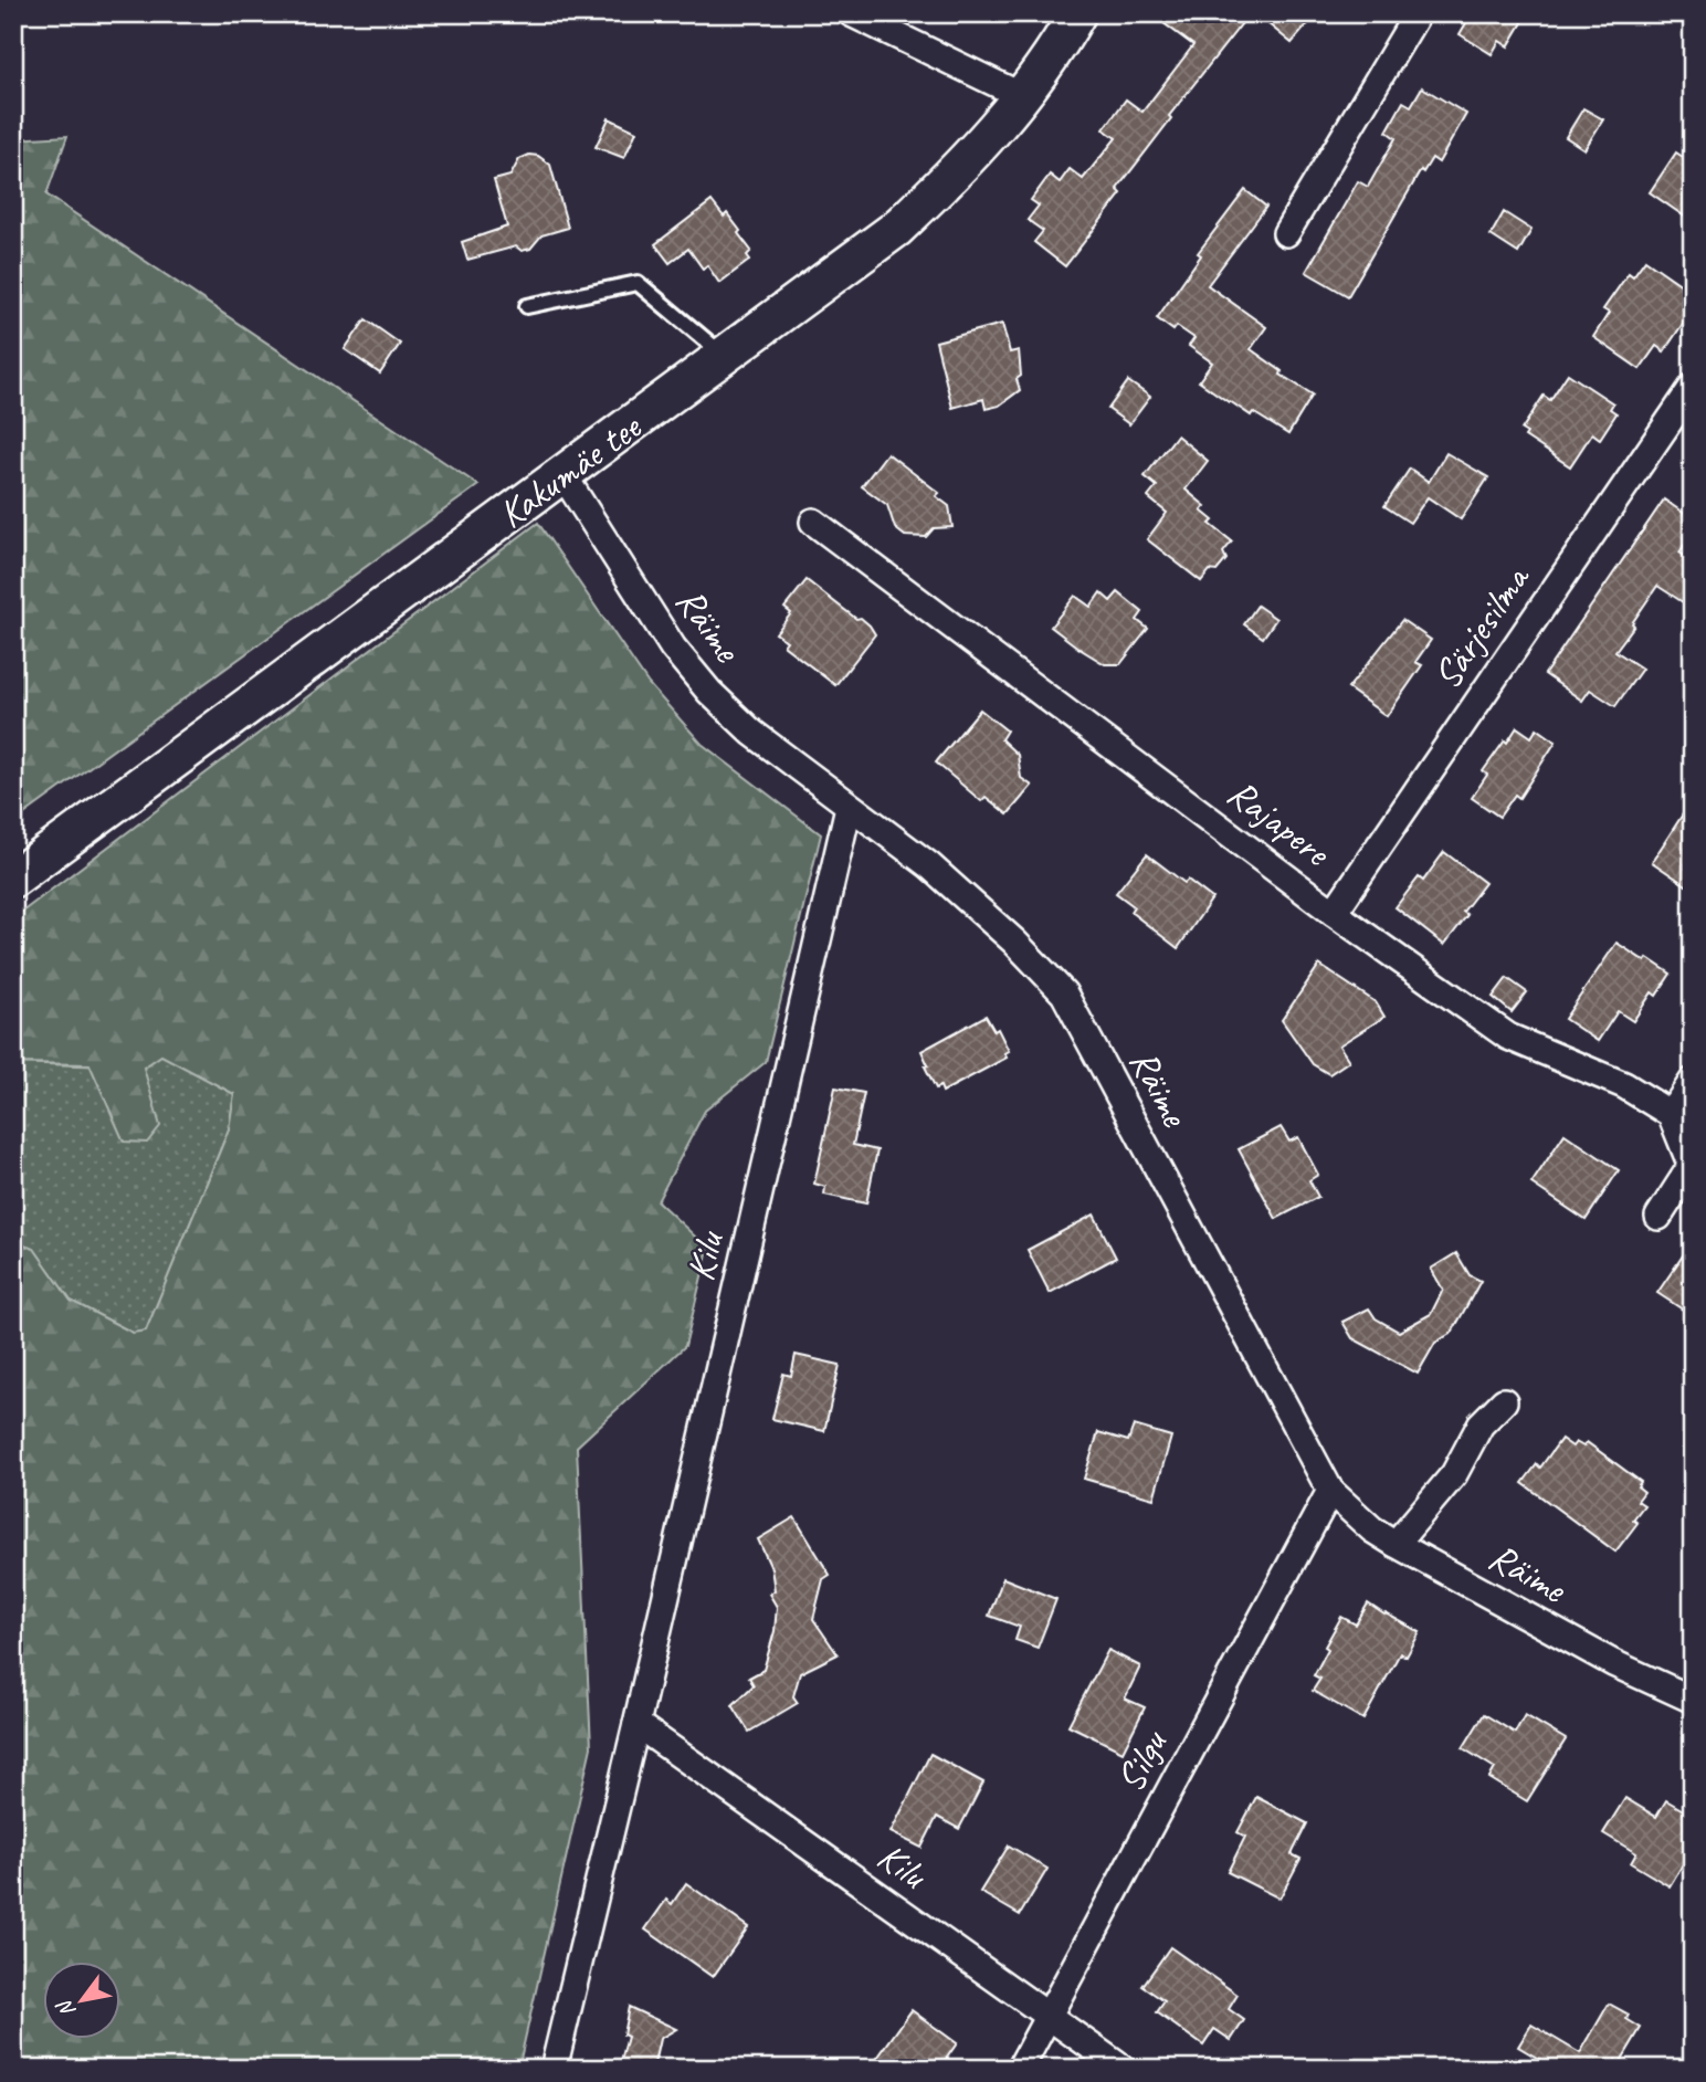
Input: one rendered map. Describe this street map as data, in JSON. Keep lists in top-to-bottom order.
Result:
{
  "streets": {
    "street": [
      "Kakumäe tee",
      "Räime",
      "Särjesilma",
      "Rajapere",
      "Kilu",
      "Silgu"
    ]
  },
  "crossings": [
    ["Kakumäe tee", "Räime"],
    ["Räime", "Kilu"],
    ["Räime", "Silgu"],
    ["Särjesilma", "Rajapere"],
    ["Kilu", "Silgu"]
  ],
  "north": "bottom left"
}
